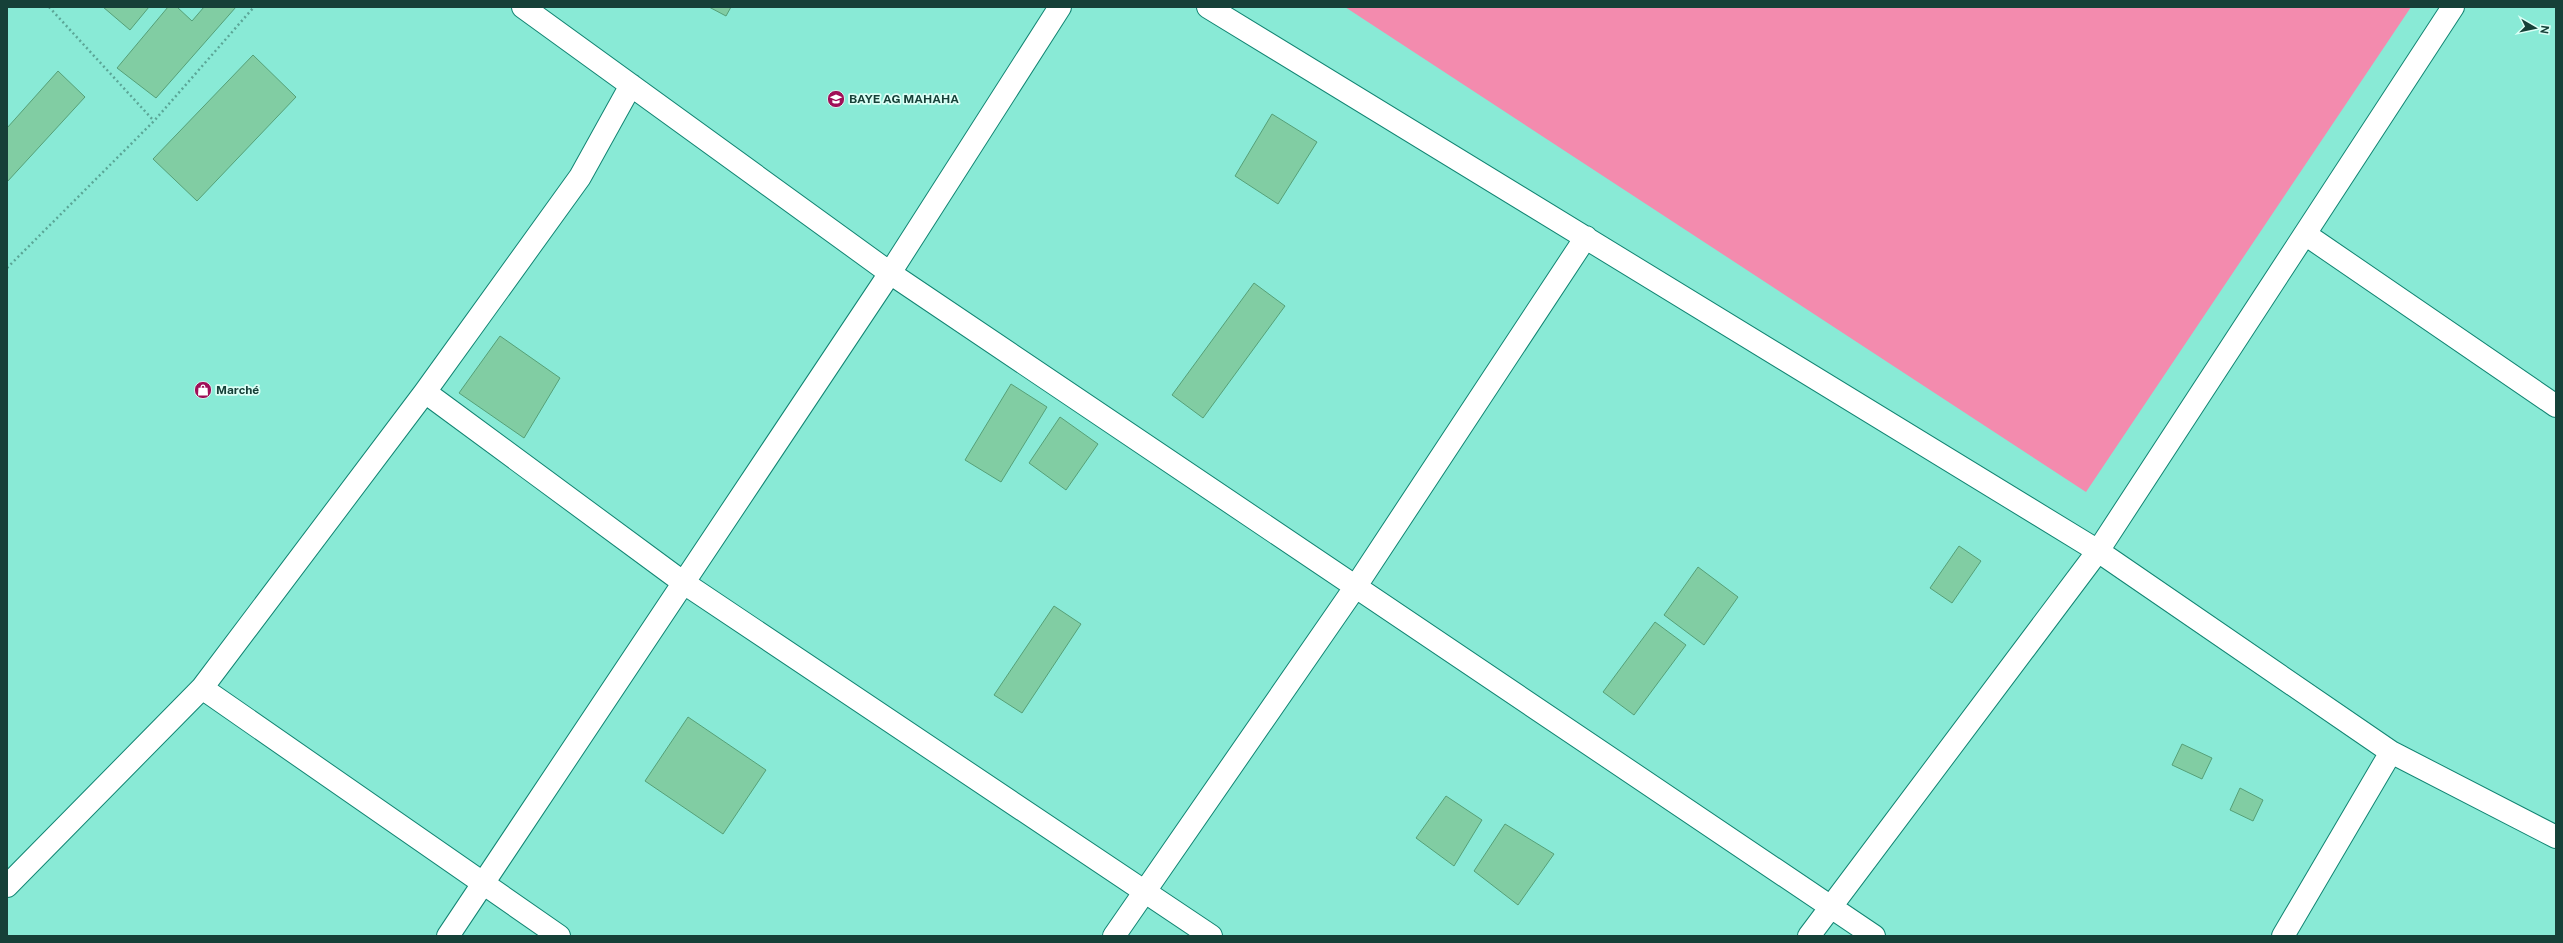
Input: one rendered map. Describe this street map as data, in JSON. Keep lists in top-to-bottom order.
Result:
{
  "places": {
    "school or university": ["BAYE AG MAHAHA"],
    "shop": ["Marché"]
  },
  "north": "right"
}
